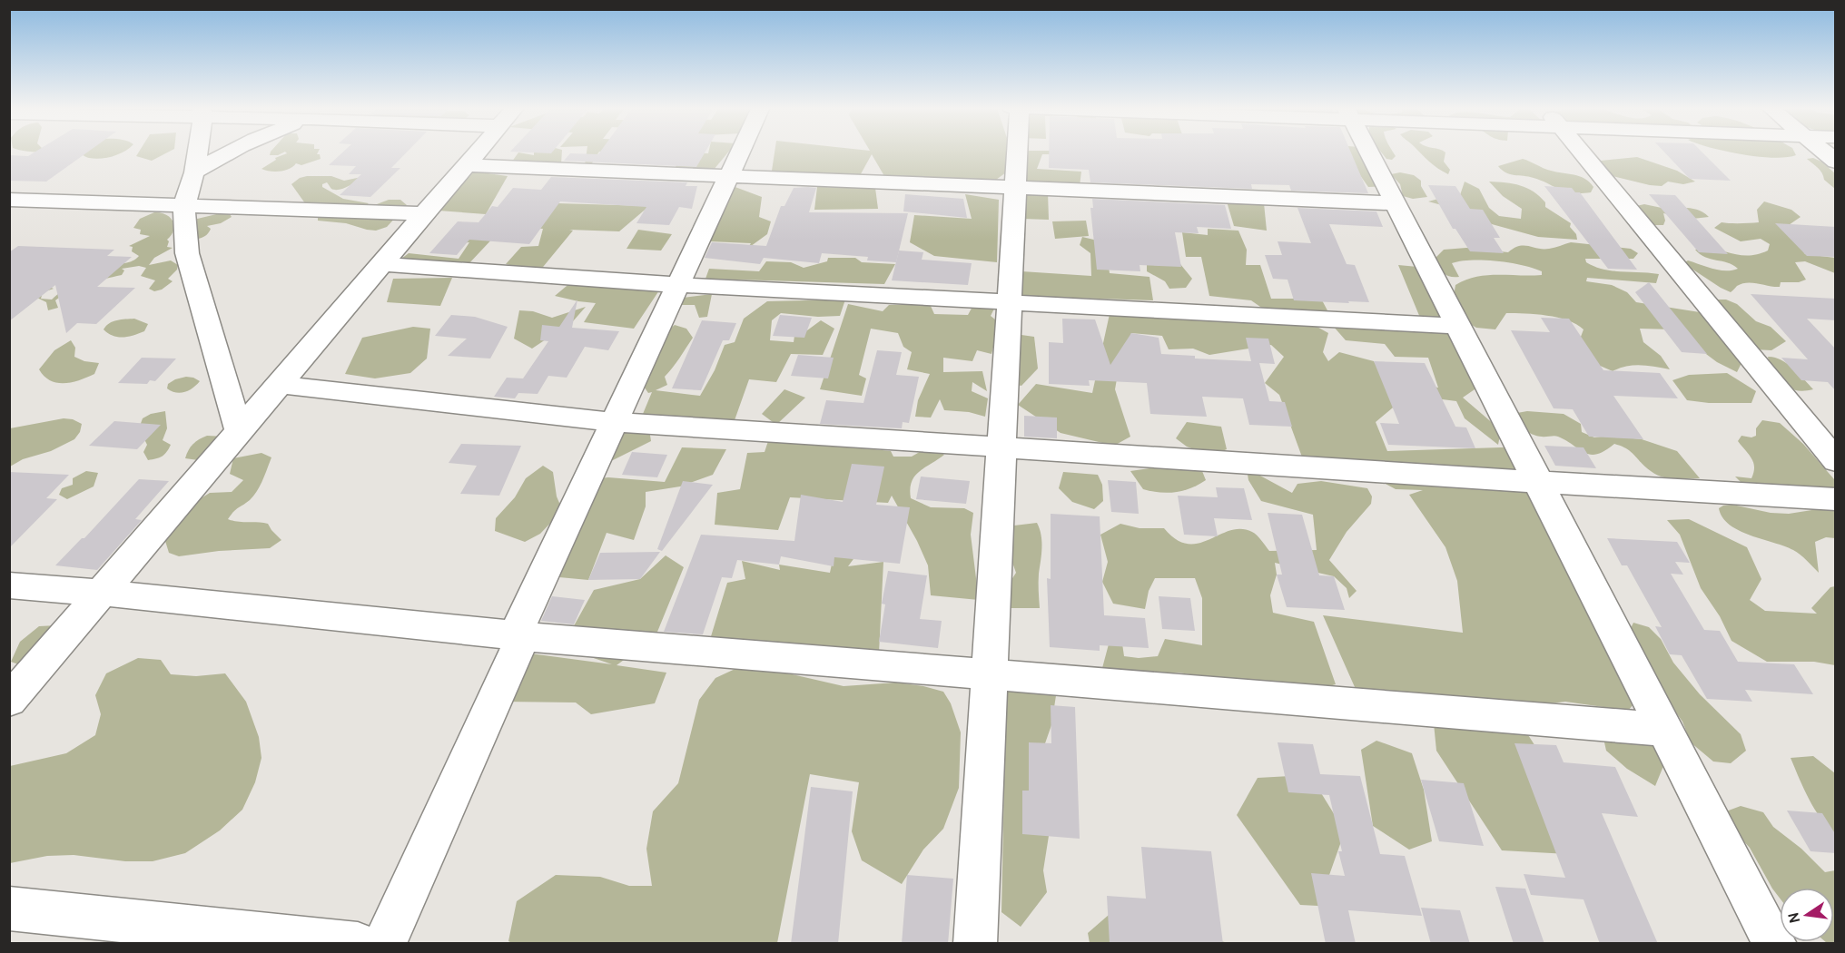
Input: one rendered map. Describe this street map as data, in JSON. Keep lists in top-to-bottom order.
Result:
{
  "north": "left"
}
